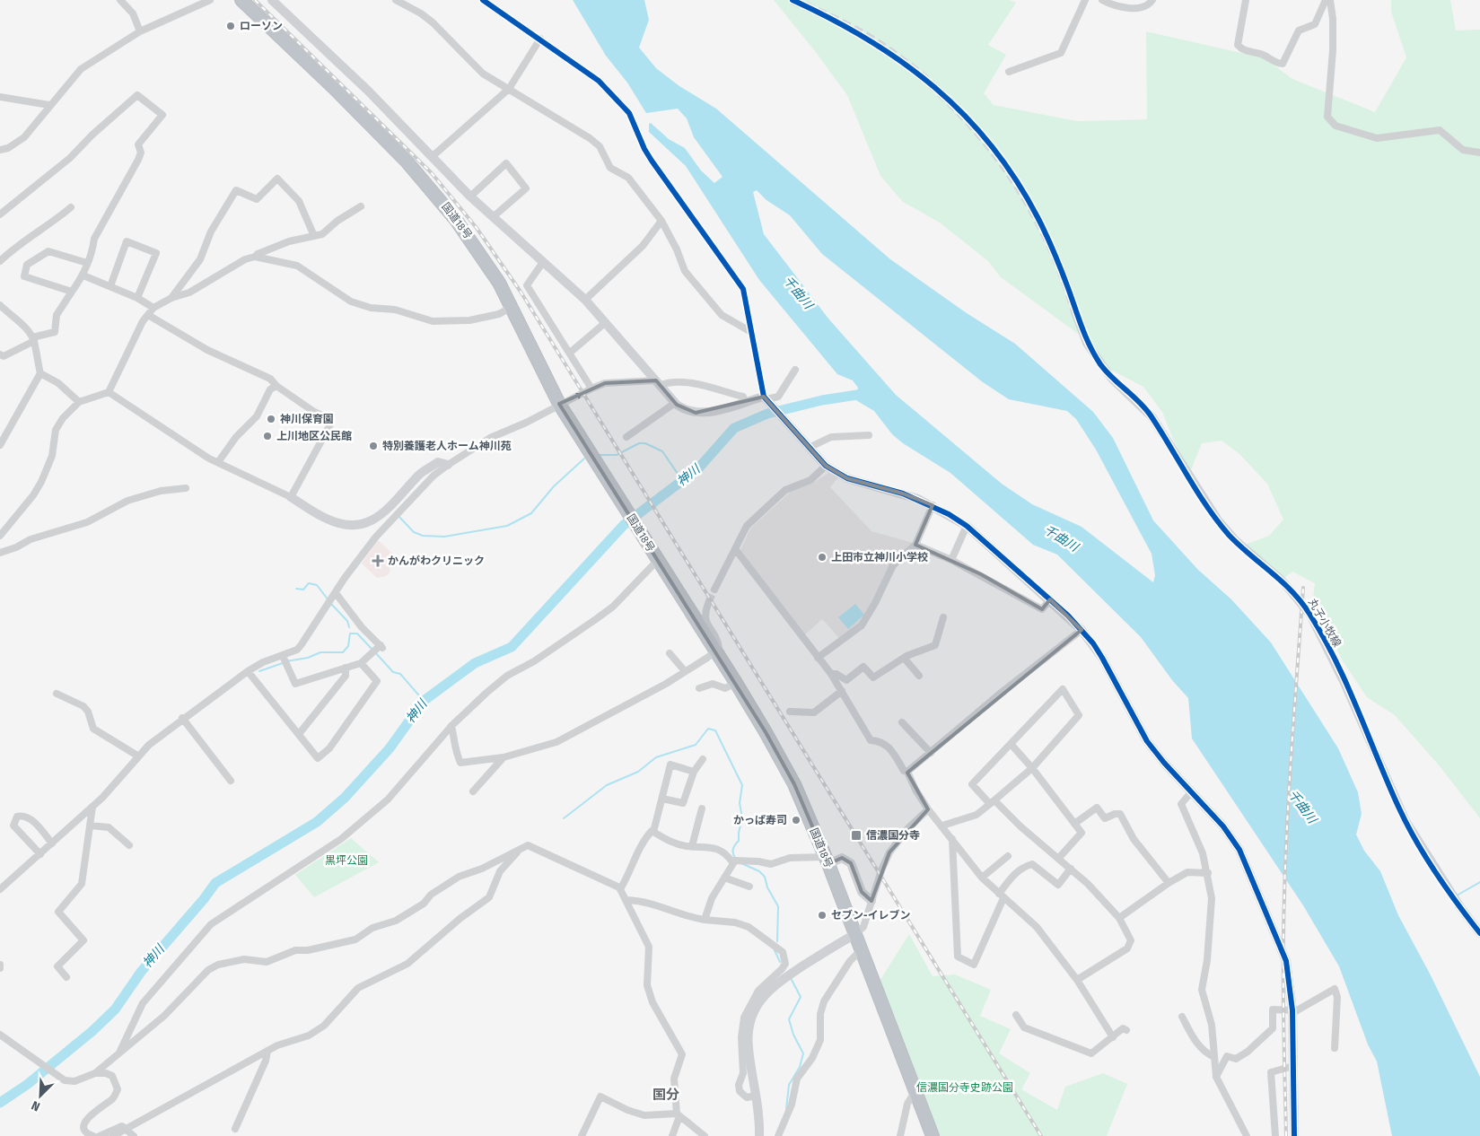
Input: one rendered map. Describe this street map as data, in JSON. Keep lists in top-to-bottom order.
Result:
{
  "streets": {
    "highway": ["国道18号"],
    "street": ["丸子小牧線"]
  },
  "districts": ["国分"],
  "water": ["千曲川", "神川"],
  "parks": ["黒坪公園", "信濃国分寺史跡公園"],
  "places": {
    "other": [
      "ローソン",
      "神川保育園",
      "上川地区公民館",
      "特別養護老人ホーム神川苑",
      "上田市立神川小学校",
      "かっぱ寿司",
      "セブン-イレブン"
    ],
    "health": ["かんがわクリニック"],
    "transit": ["信濃国分寺"]
  },
  "north": "bottom left"
}
